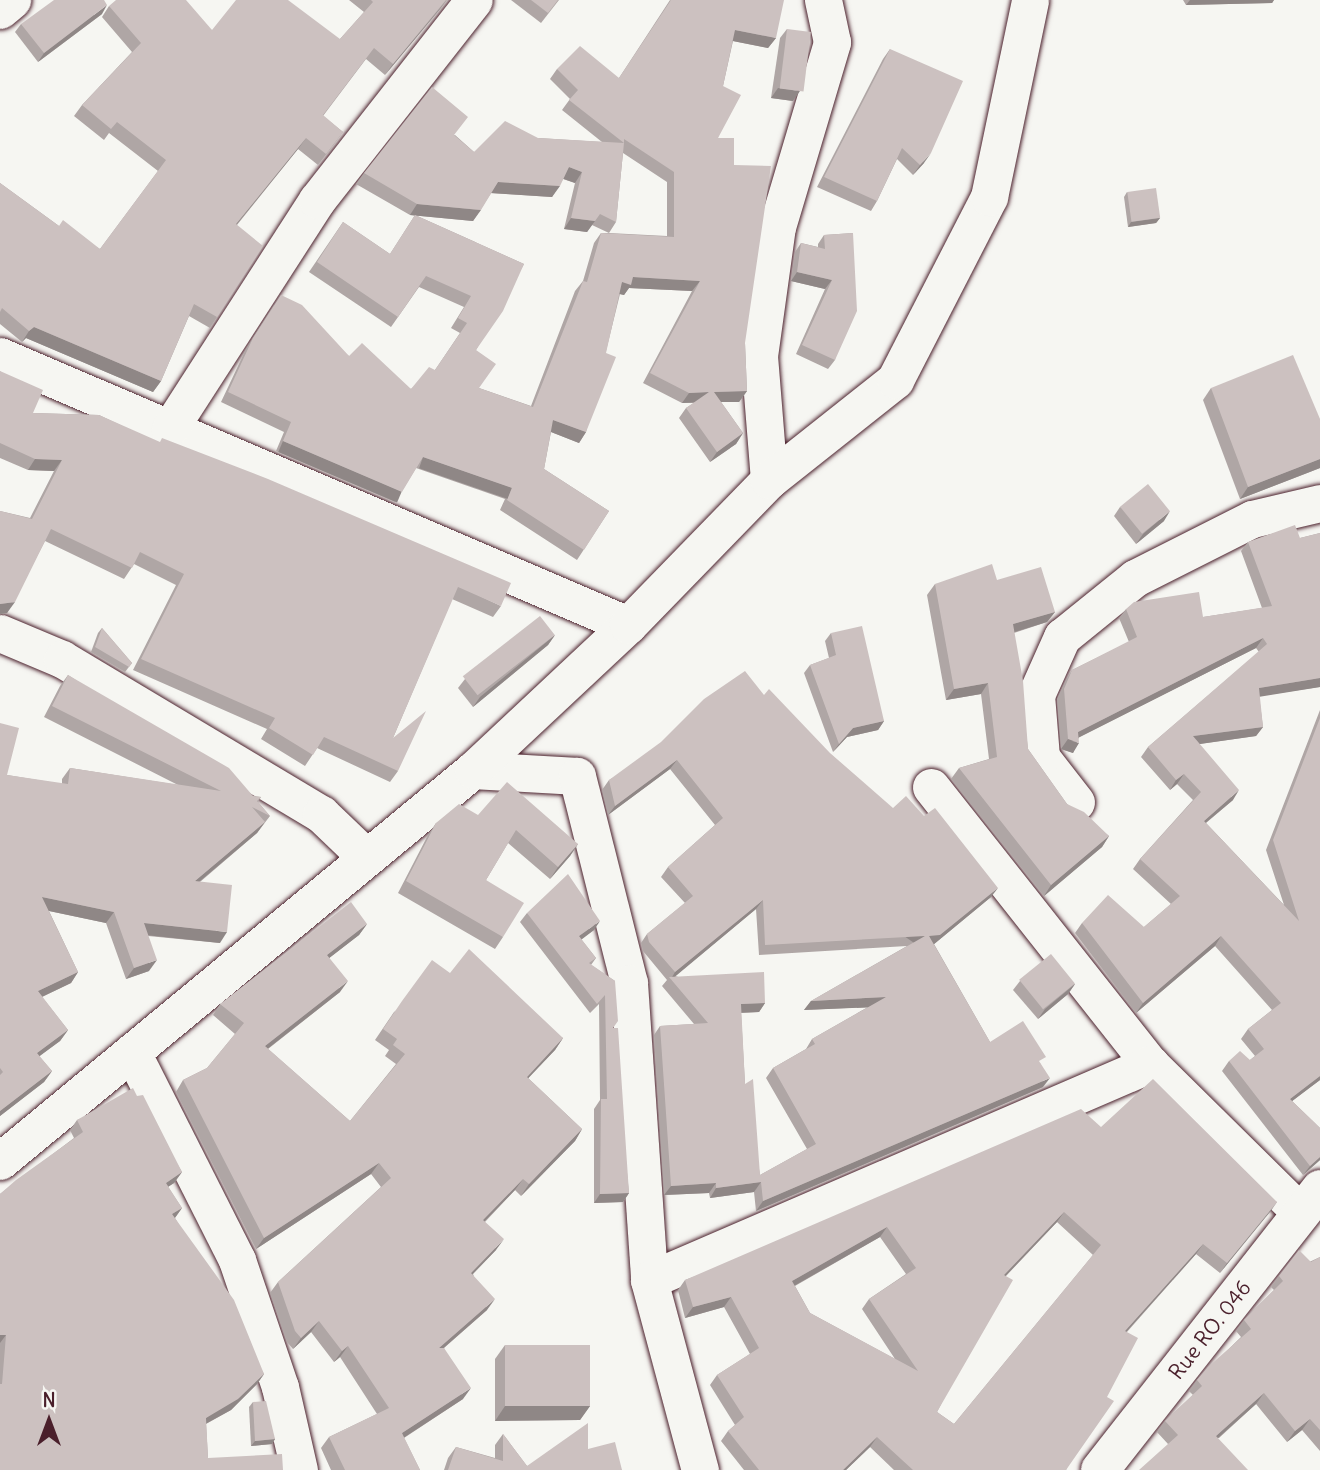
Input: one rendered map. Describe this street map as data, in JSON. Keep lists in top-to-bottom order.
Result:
{
  "streets": {
    "street": ["Rue RO. 046"]
  },
  "north": "top"
}
